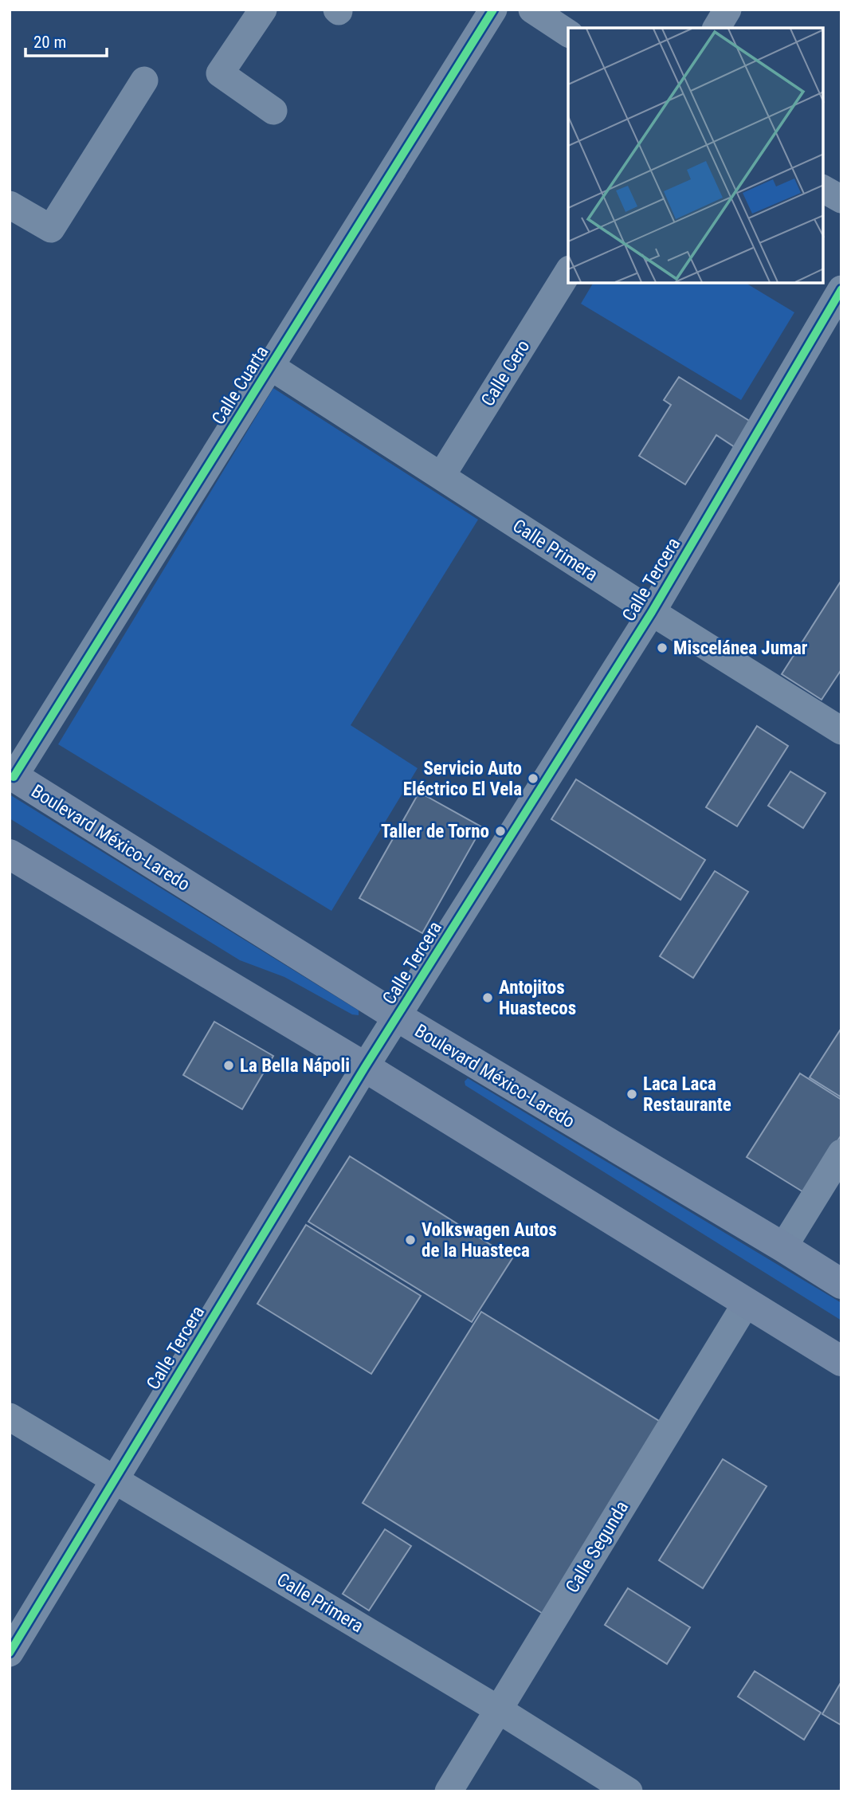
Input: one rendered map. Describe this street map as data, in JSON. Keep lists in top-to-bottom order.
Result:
{
  "streets": {
    "main road": ["Boulevard México-Laredo"],
    "street": [
      "Calle Cero",
      "Calle Cuarta",
      "Calle Primera",
      "Calle Tercera",
      "Calle Segunda"
    ]
  },
  "crossings": [
    ["Calle Cero", "Calle Primera"],
    ["Calle Cuarta", "Calle Primera"],
    ["Calle Cuarta", "Boulevard México-Laredo"],
    ["Calle Primera", "Calle Tercera"],
    ["Calle Primera", "Calle Segunda"],
    ["Calle Tercera", "Boulevard México-Laredo"]
  ],
  "places": [
    "Miscelánea Jumar",
    "Servicio Auto Eléctrico El Vela",
    "Taller de Torno",
    "Antojitos Huastecos",
    "La Bella Nápoli",
    "Laca Laca Restaurante",
    "Volkswagen Autos de la Huasteca"
  ],
  "scale_bar": "20 m"
}
